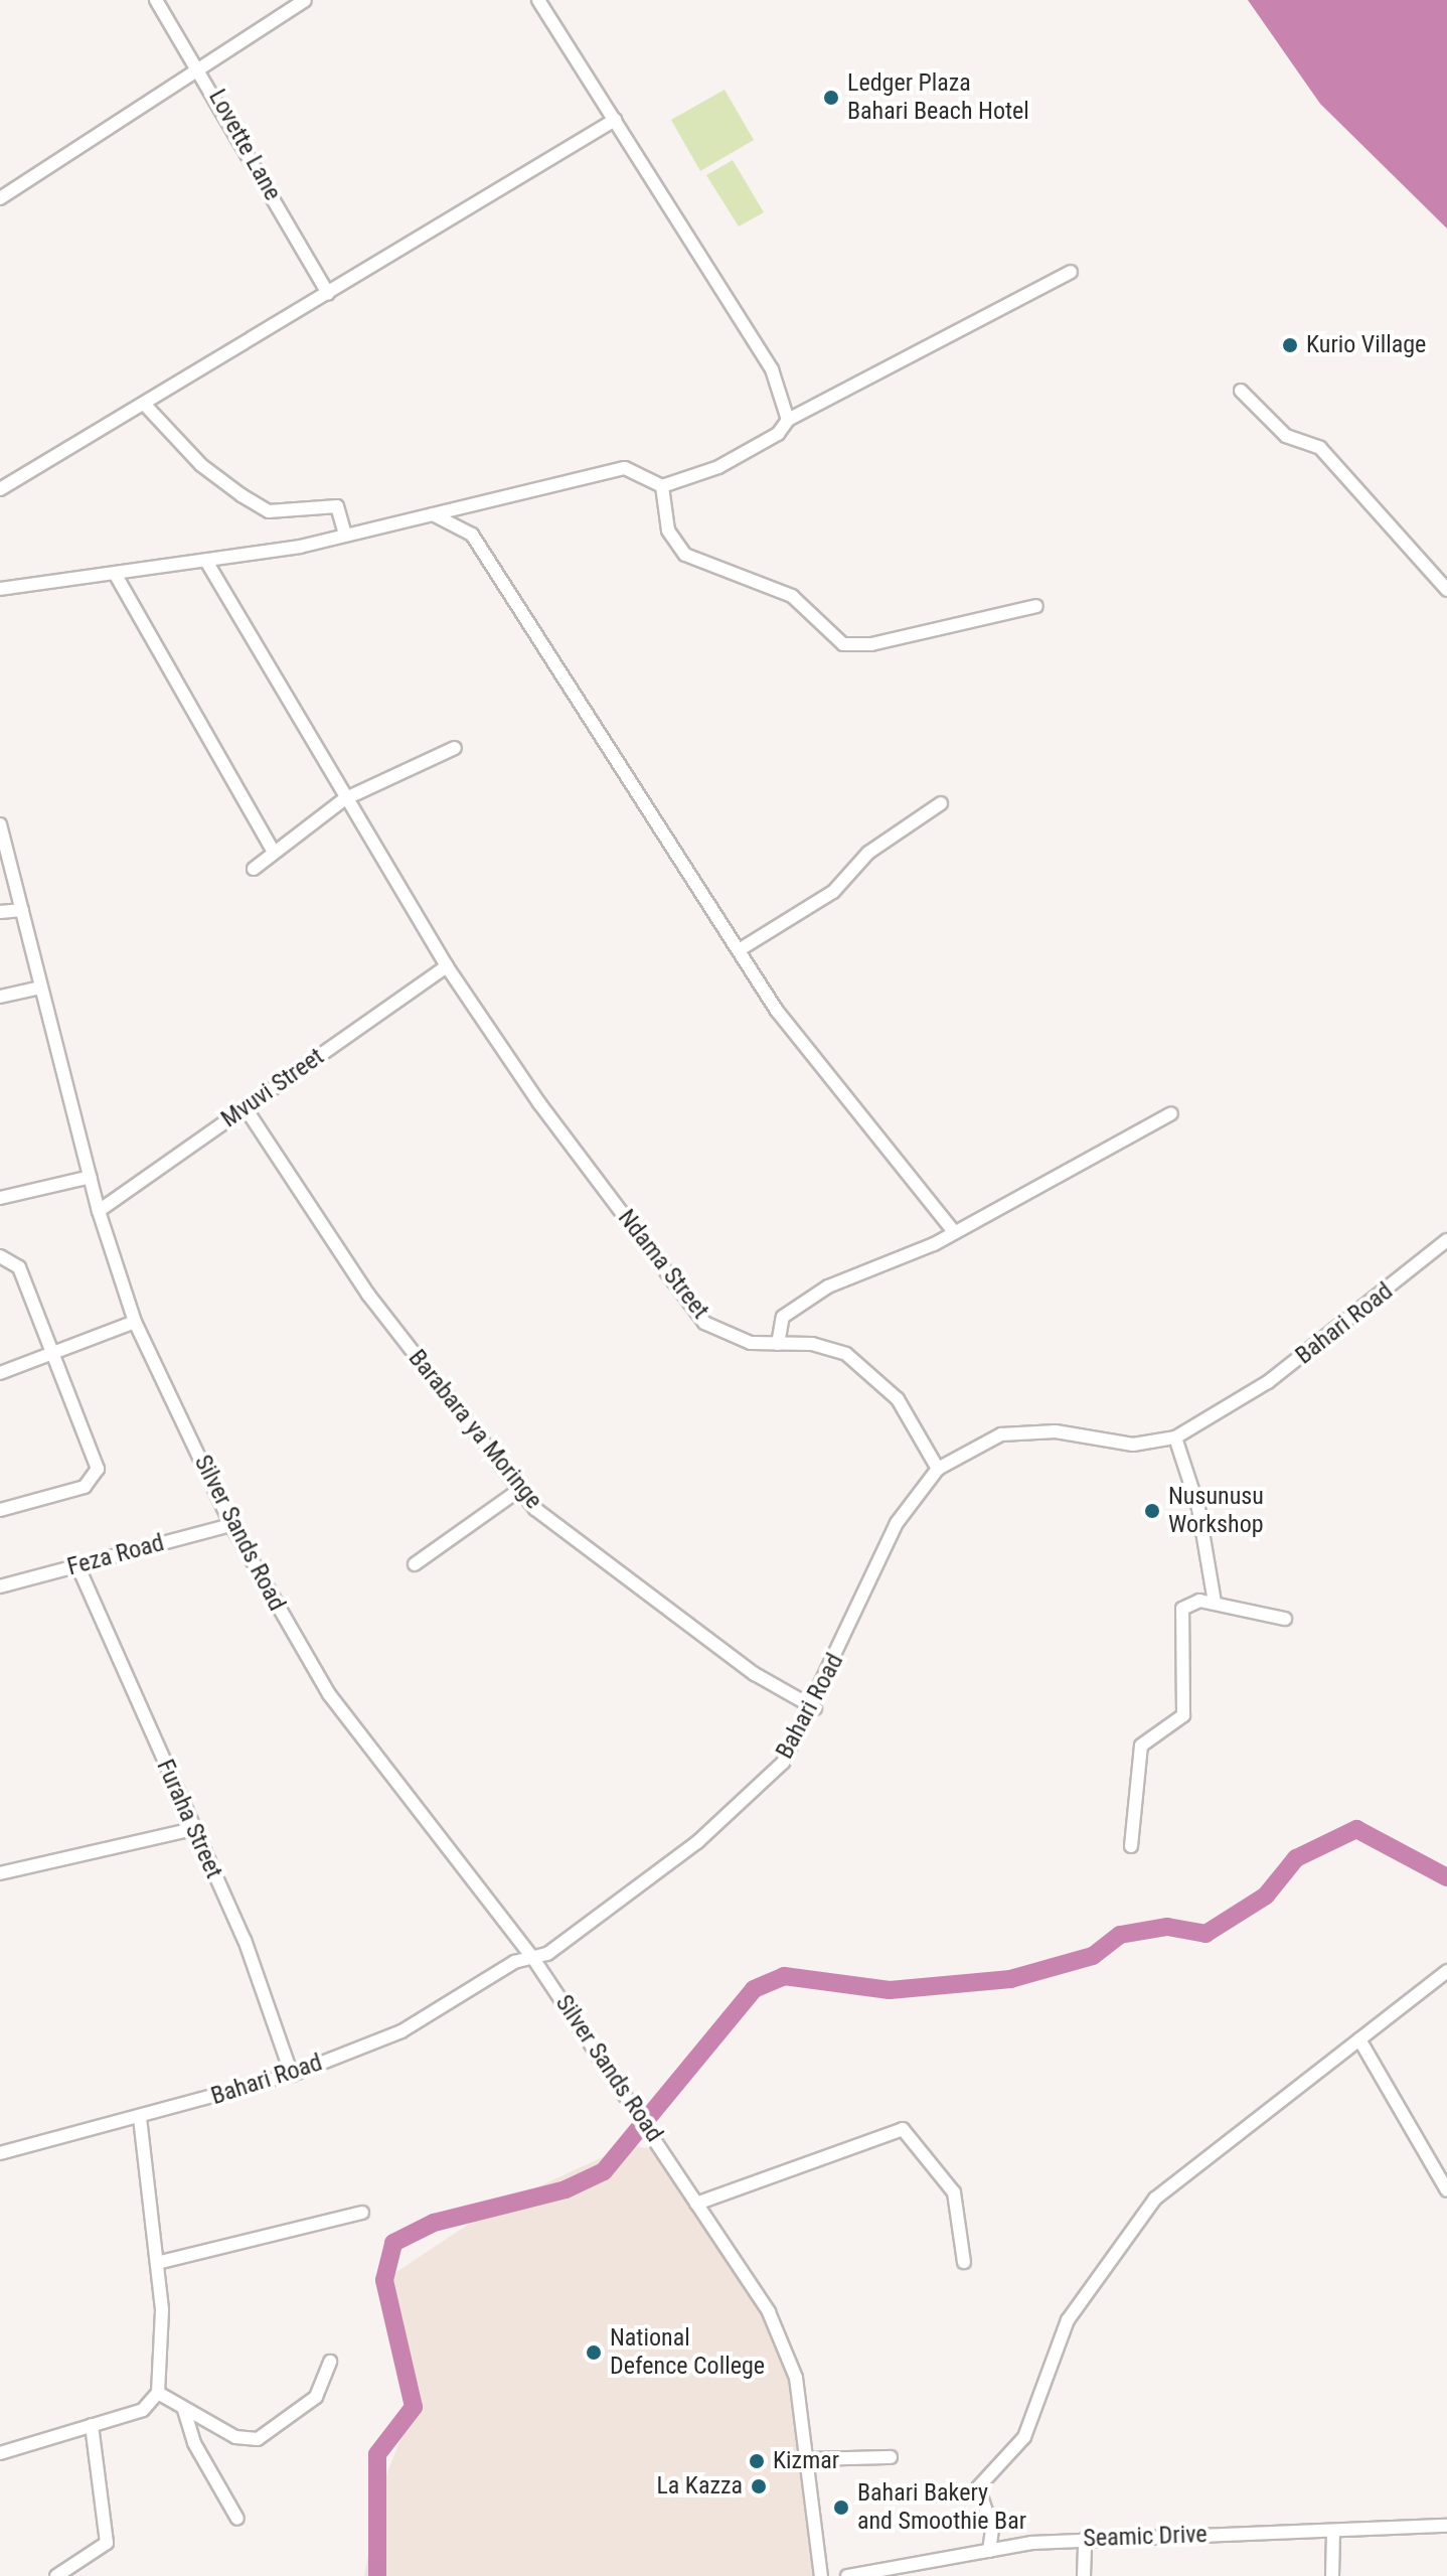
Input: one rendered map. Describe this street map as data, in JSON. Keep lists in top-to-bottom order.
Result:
{
  "streets": {
    "street": [
      "Lovette Lane",
      "Mvuvi Street",
      "Ndama Street",
      "Bahari Road",
      "Barabara ya Moringe",
      "Silver Sands Road",
      "Feza Road",
      "Furaha Street",
      "Seamic Drive"
    ]
  },
  "crossings": [
    ["Mvuvi Street", "Ndama Street"],
    ["Mvuvi Street", "Barabara ya Moringe"],
    ["Mvuvi Street", "Silver Sands Road"],
    ["Ndama Street", "Bahari Road"],
    ["Bahari Road", "Barabara ya Moringe"],
    ["Bahari Road", "Silver Sands Road"],
    ["Bahari Road", "Furaha Street"],
    ["Silver Sands Road", "Feza Road"],
    ["Feza Road", "Furaha Street"]
  ],
  "places": [
    "Ledger Plaza Bahari Beach Hotel",
    "Kurio Village",
    "Nusunusu Workshop",
    "National Defence College",
    "Kizmar",
    "La Kazza",
    "Bahari Bakery and Smoothie Bar"
  ]
}
